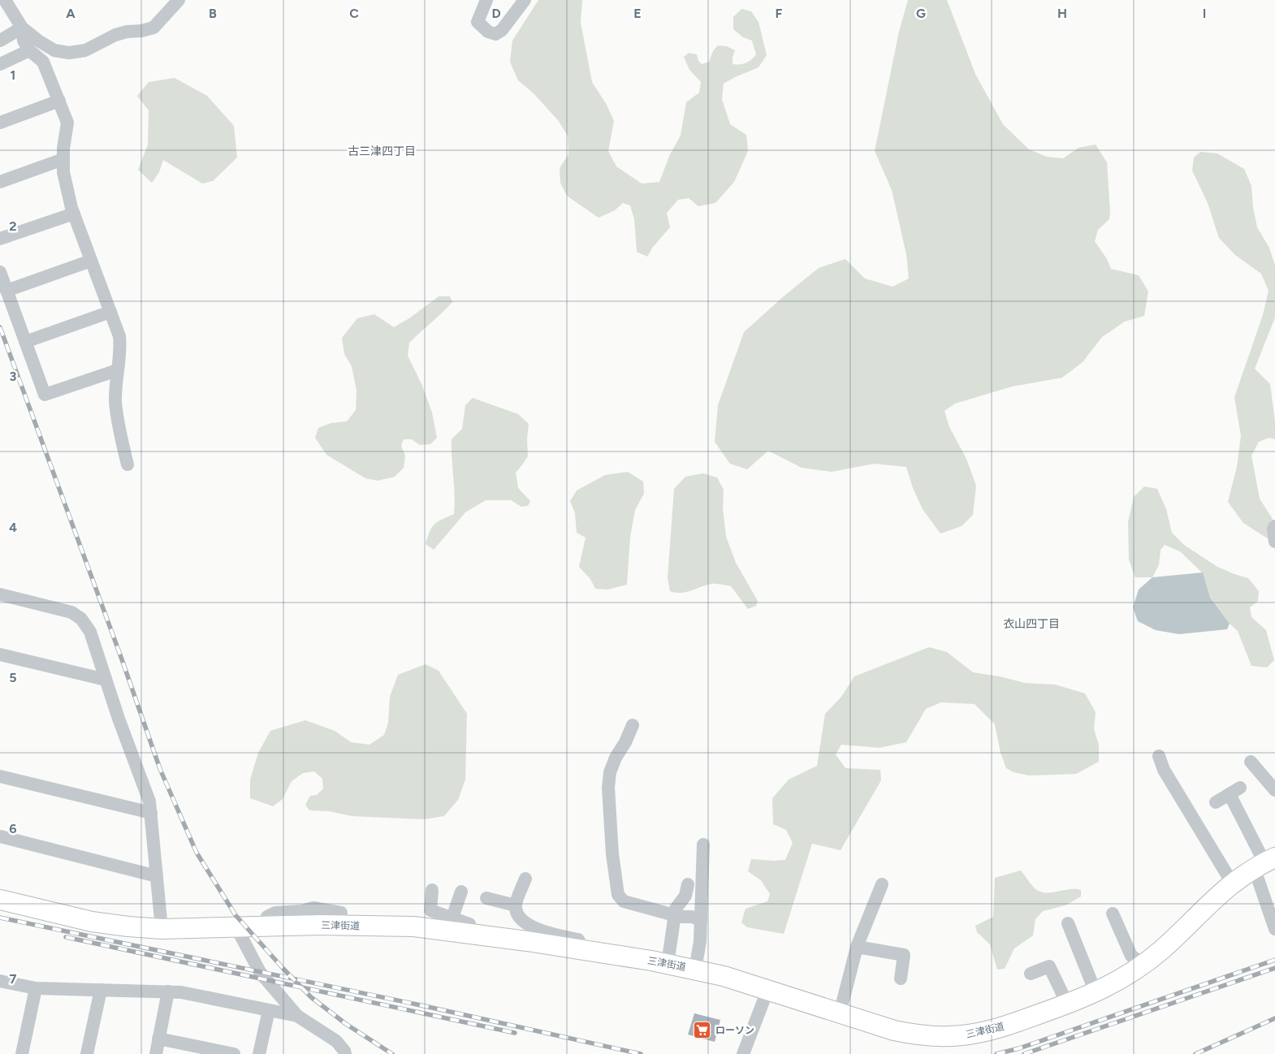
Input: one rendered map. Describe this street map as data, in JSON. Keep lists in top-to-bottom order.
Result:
{
  "streets": {
    "street": ["三津街道"]
  },
  "districts": ["古三津四丁目", "衣山四丁目"],
  "places": {
    "supermarket": ["ローソン"]
  },
  "grid": {
    "columns": [
      "A",
      "B",
      "C",
      "D",
      "E",
      "F",
      "G",
      "H",
      "I"
    ],
    "rows": [
      "1",
      "2",
      "3",
      "4",
      "5",
      "6",
      "7"
    ]
  }
}
